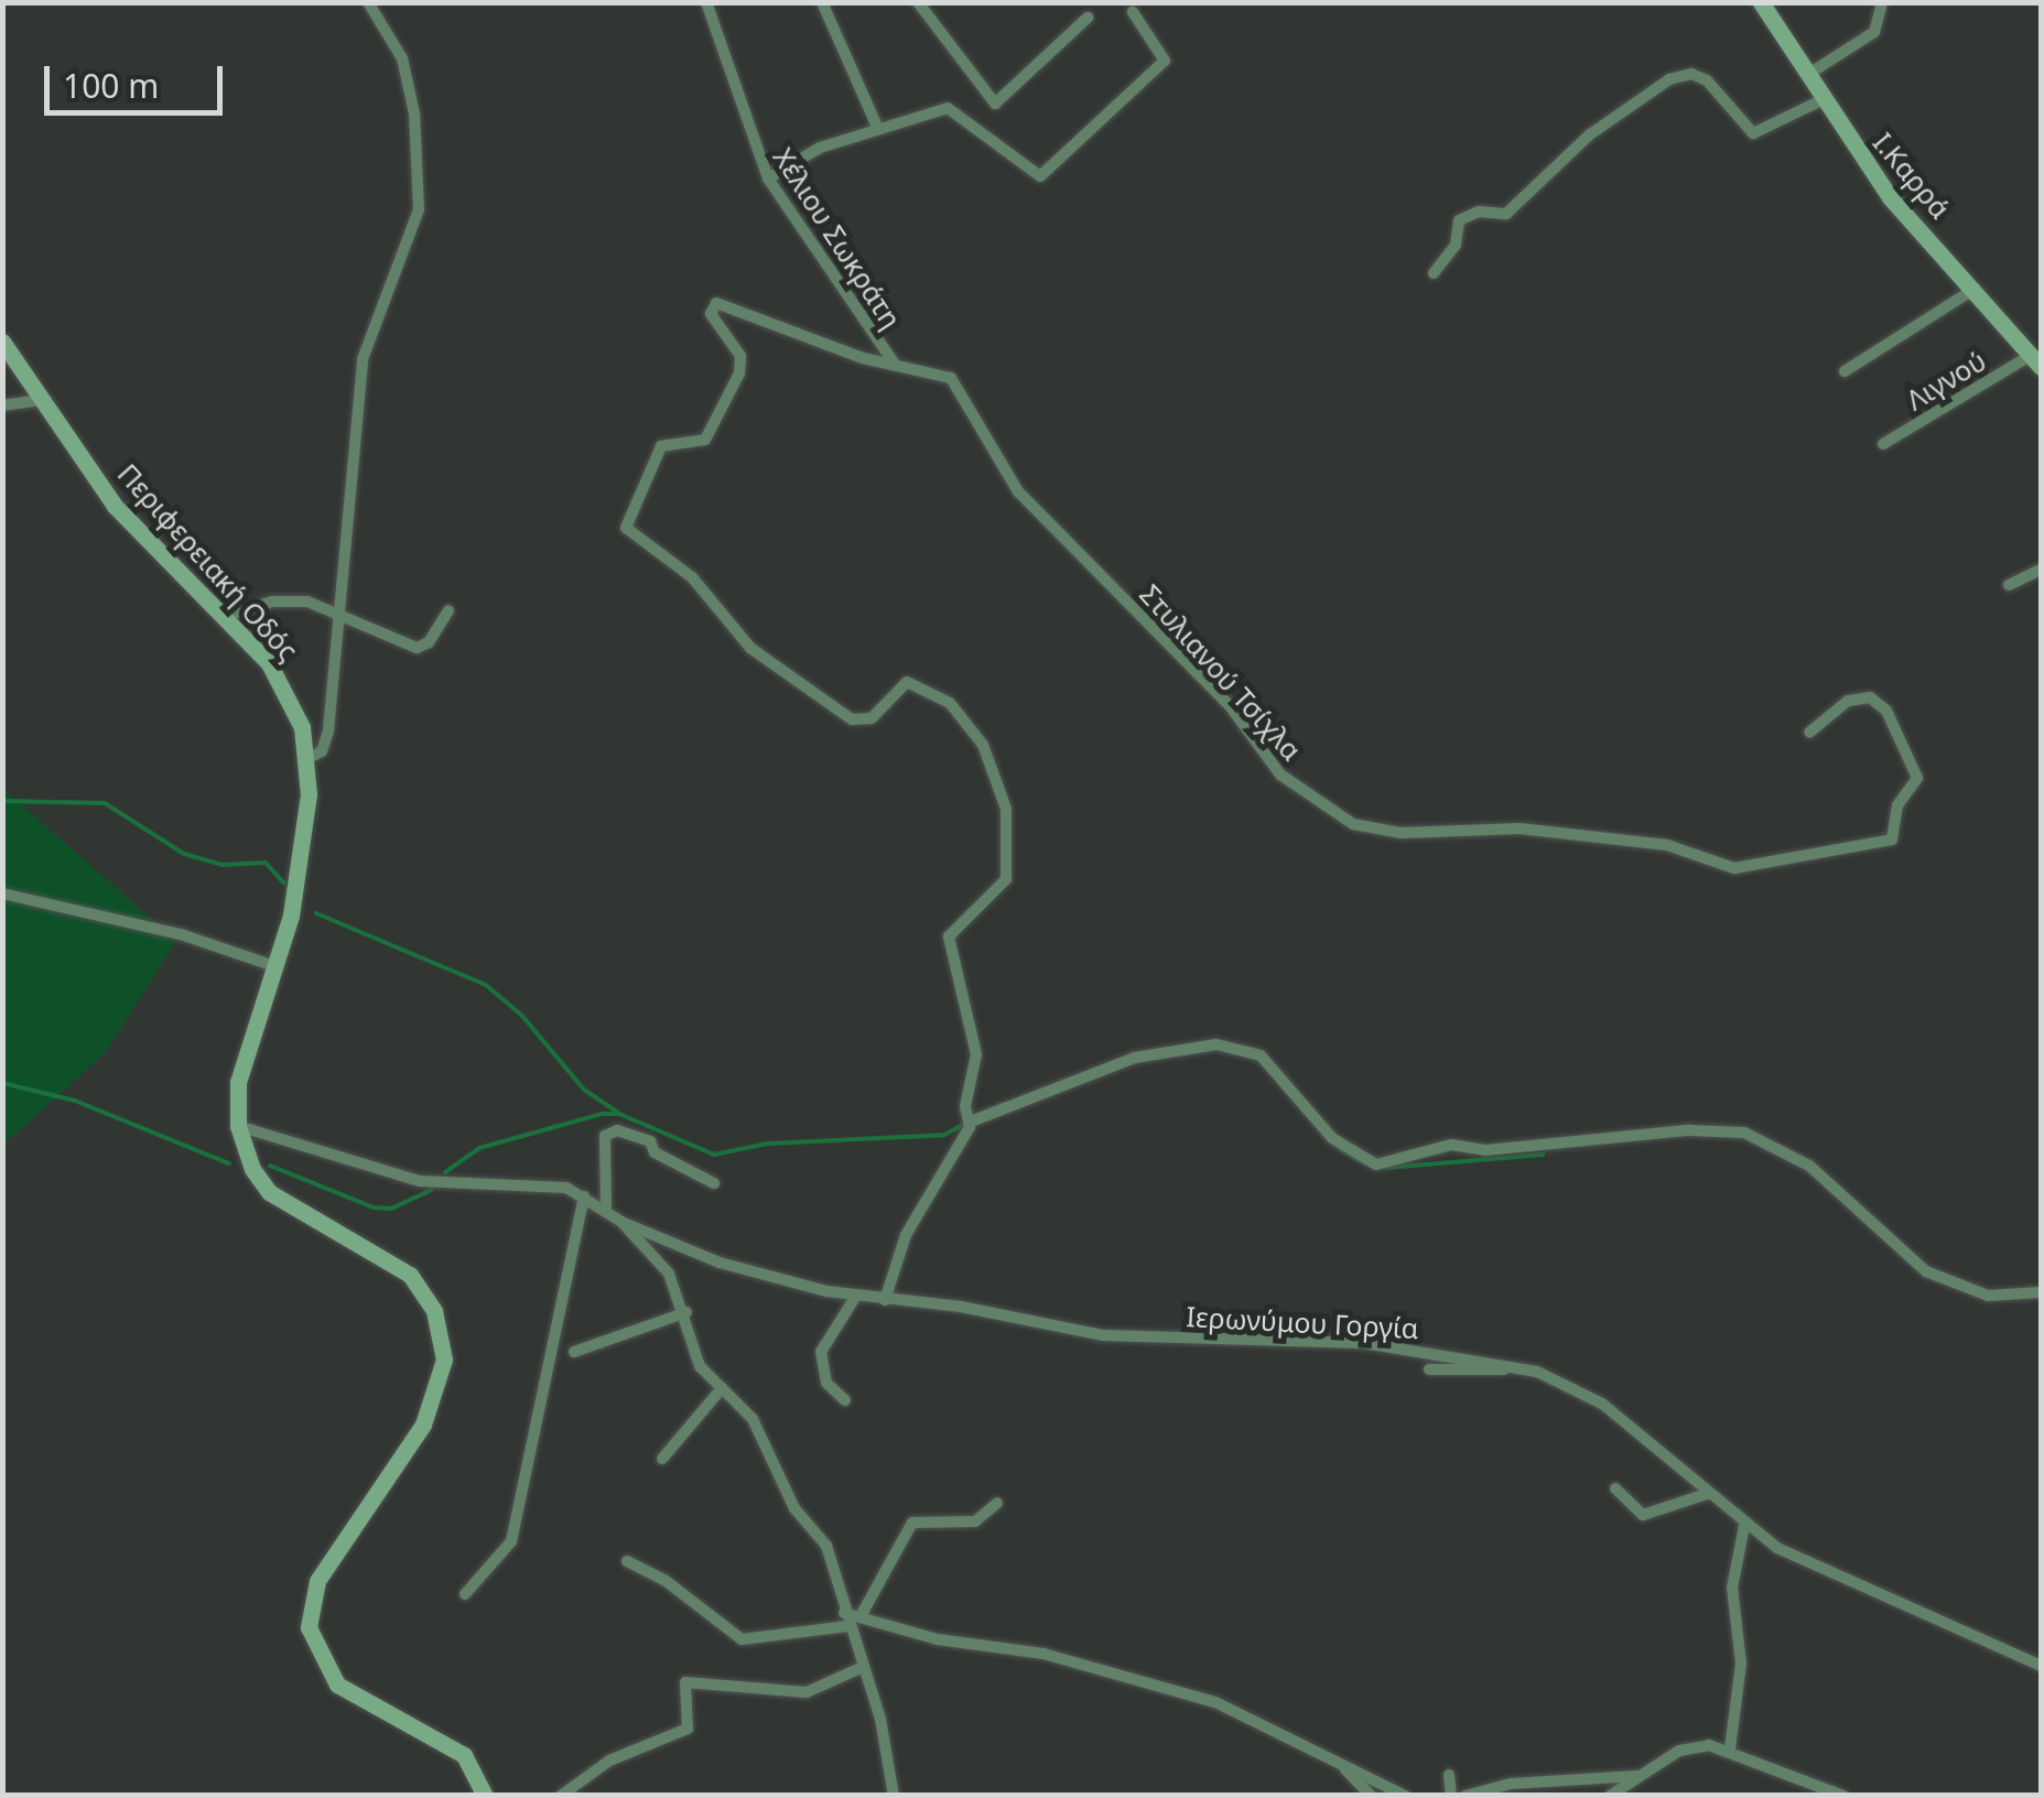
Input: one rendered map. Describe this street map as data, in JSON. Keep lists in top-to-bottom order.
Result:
{
  "streets": {
    "main road": ["Ι.Καρρά", "Περιφερειακή Οδός"],
    "street": [
      "Χέλιου Σωκράτη",
      "Λιγνού",
      "Στυλιανού Τσίχλα",
      "Ιερωνύμου Γοργία"
    ]
  },
  "crossings": [
    ["Ι.Καρρά", "Λιγνού"],
    ["Χέλιου Σωκράτη", "Στυλιανού Τσίχλα"]
  ],
  "scale_bar": "100 m"
}
